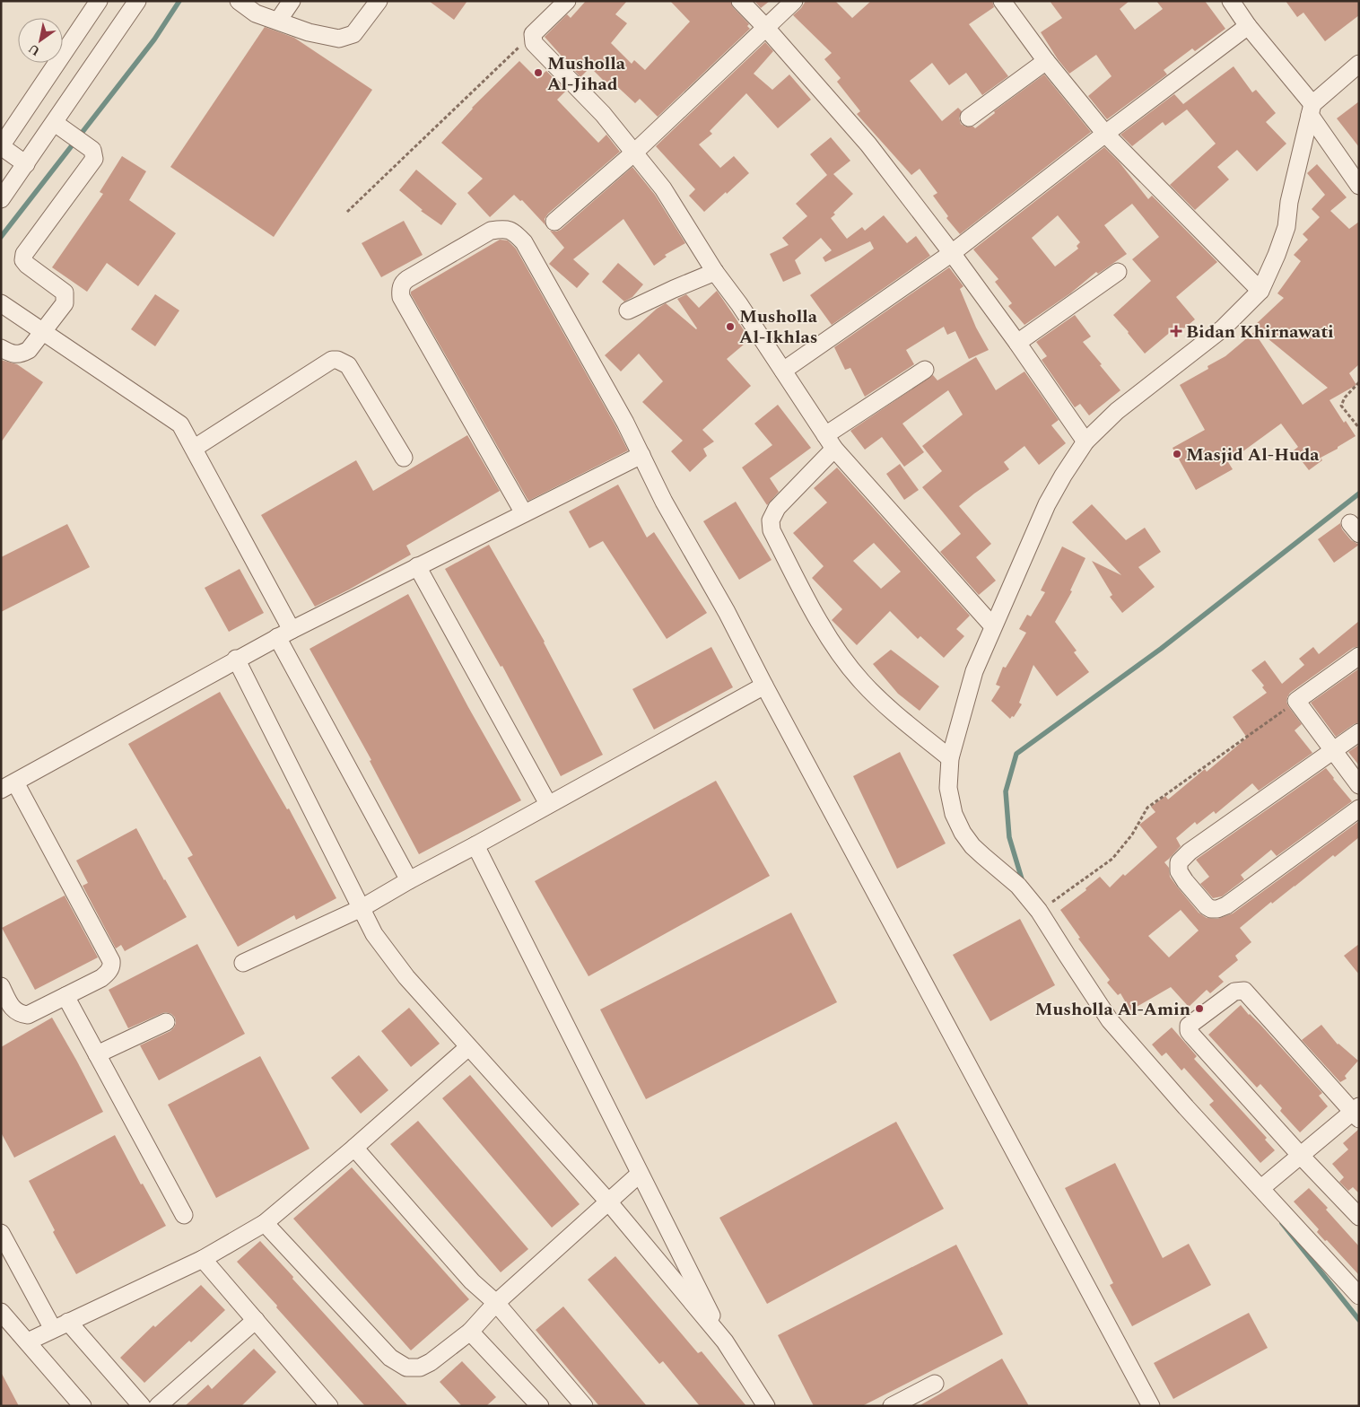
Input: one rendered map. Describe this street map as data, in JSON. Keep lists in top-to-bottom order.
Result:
{
  "places": {
    "other": [
      "Musholla Al-Jihad",
      "Musholla Al-Ikhlas",
      "Masjid Al-Huda",
      "Musholla Al-Amin"
    ],
    "health": ["Bidan Khirnawati"]
  },
  "north": "bottom left"
}
